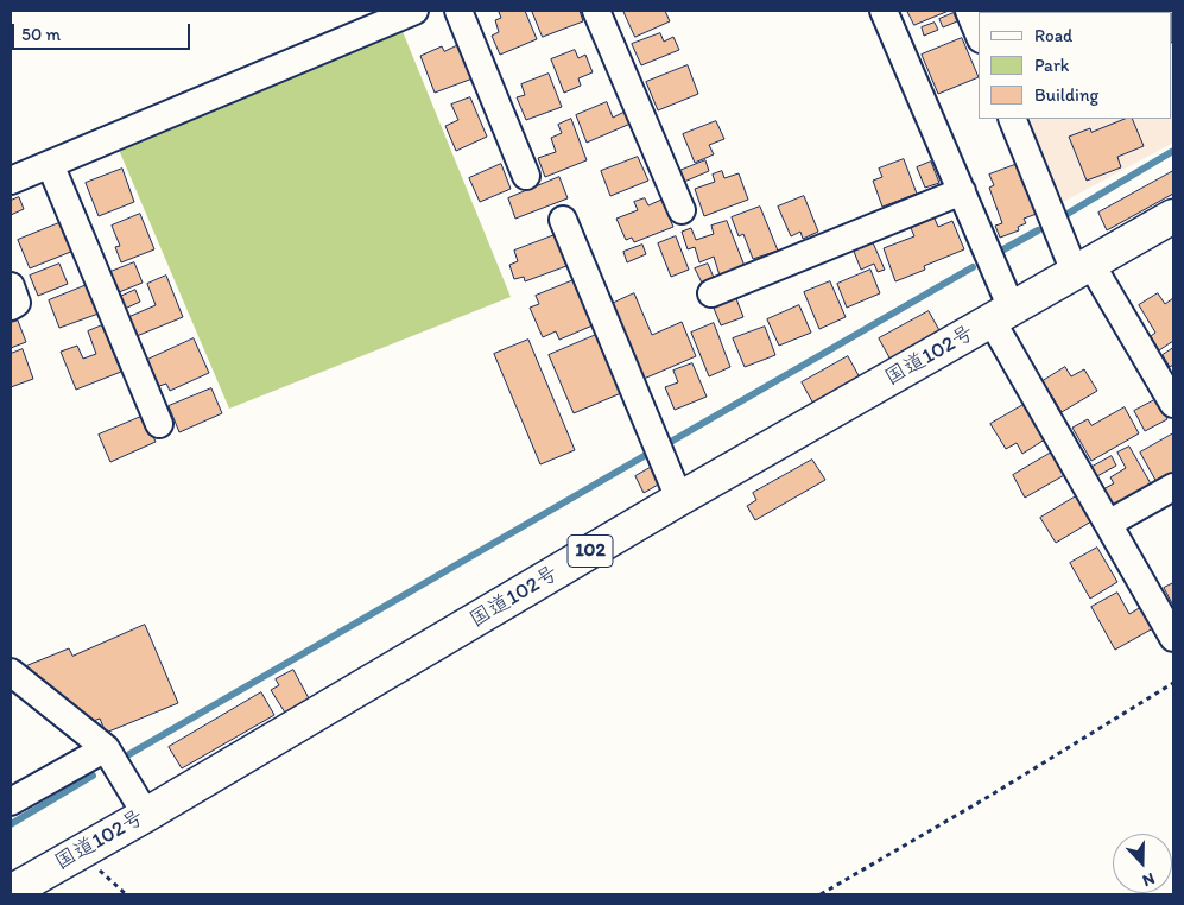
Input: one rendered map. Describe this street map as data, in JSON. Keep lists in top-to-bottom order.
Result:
{
  "streets": {
    "highway": ["国道102号", "102"]
  },
  "legend": ["Road", "Park", "Building"],
  "scale_bar": "50 m",
  "north": "bottom"
}
